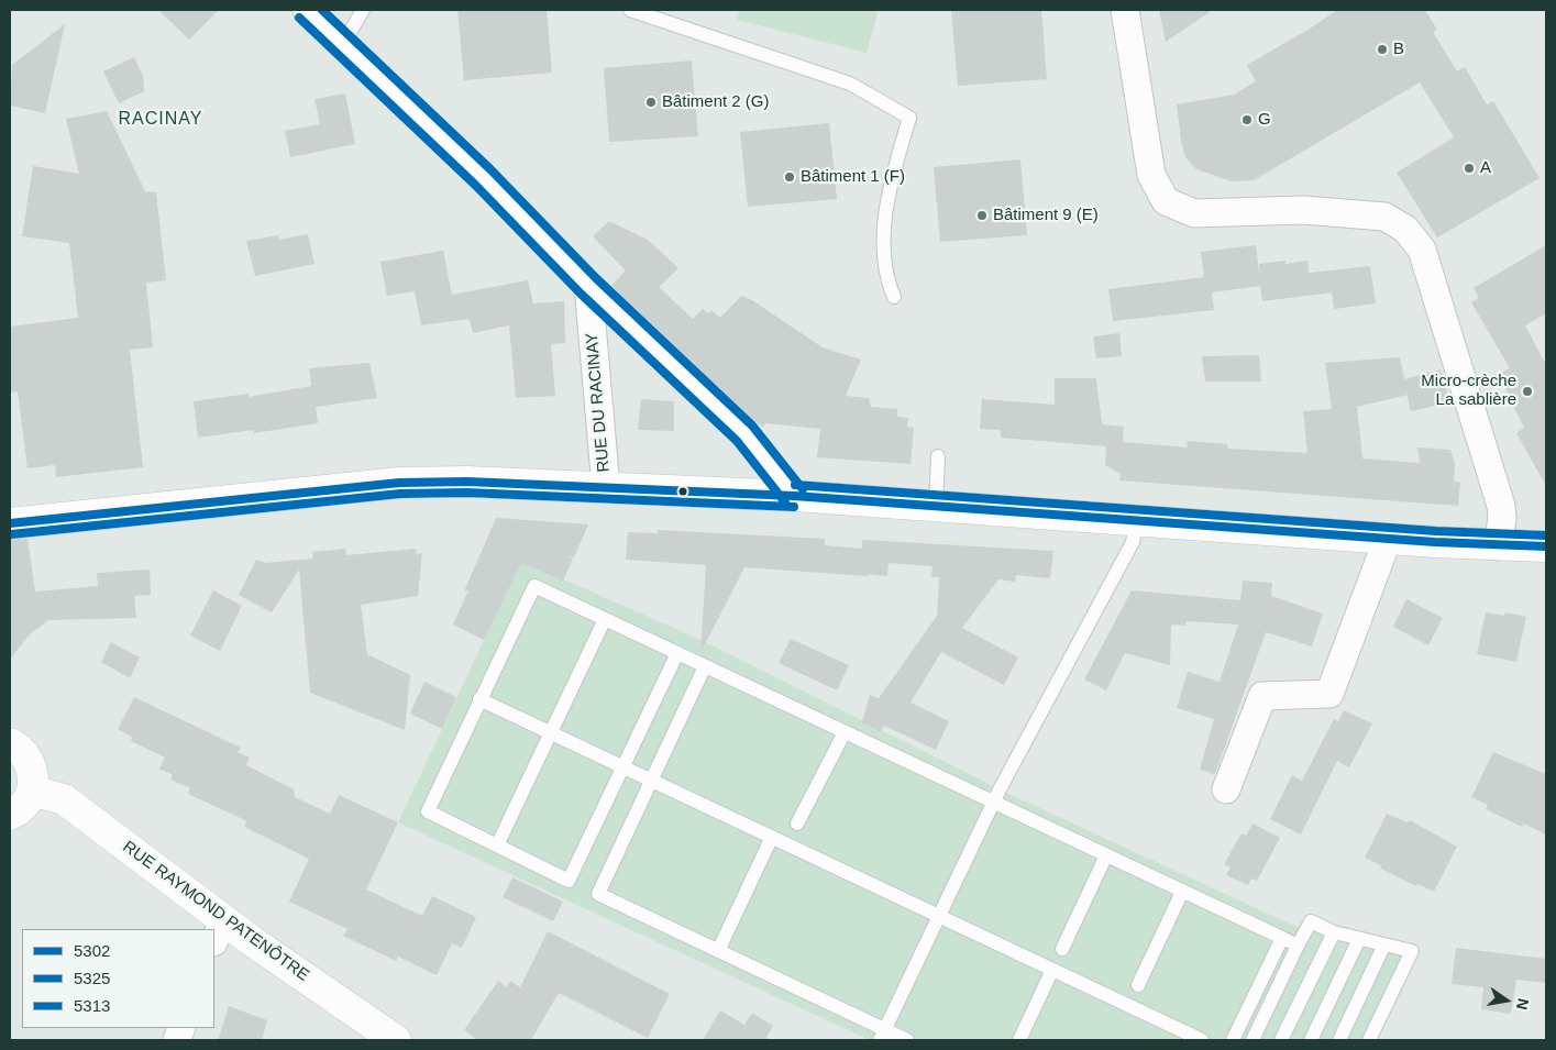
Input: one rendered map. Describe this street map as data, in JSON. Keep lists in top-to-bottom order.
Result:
{
  "streets": {
    "main road": ["RUE RAYMOND PATENÔTRE"],
    "street": ["RUE DU RACINAY"]
  },
  "districts": ["RACINAY"],
  "places": [
    "B",
    "Bâtiment 2 (G)",
    "G",
    "A",
    "Bâtiment 1 (F)",
    "Bâtiment 9 (E)",
    "Micro-crèche La sablière"
  ],
  "lines": ["transit line 5313", "transit line 5325", "transit line 5302"],
  "legend": ["5302", "5325", "5313"],
  "north": "right"
}
